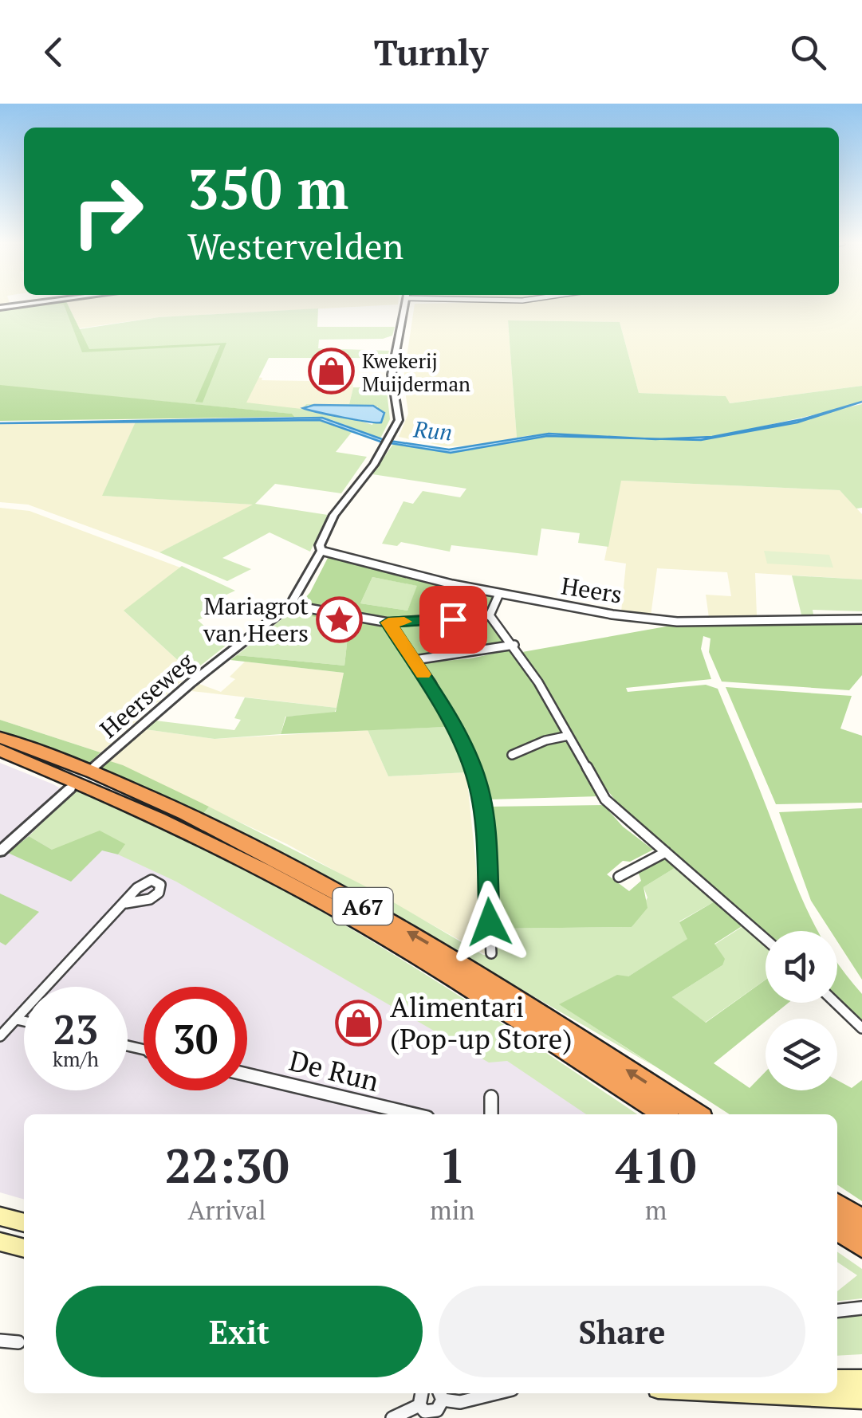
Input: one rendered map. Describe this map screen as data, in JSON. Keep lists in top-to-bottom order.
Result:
{
  "streets": {
    "highway": ["A67"],
    "street": ["Heers", "Heerseweg", "De Run"]
  },
  "crossings": [
    ["Heers", "Heerseweg"]
  ],
  "water": ["Run"],
  "places": {
    "shop": ["Kwekerij Muijderman", "Alimentari (Pop-up Store)"],
    "place": ["Mariagrot van Heers"]
  },
  "page": {
    "header": "Turnly",
    "turn": ["350 m", "Westervelden"],
    "speed": "23 km/h",
    "limit": "30",
    "eta": [
      "22:30",
      "Arrival",
      "1",
      "min",
      "410",
      "m"
    ],
    "buttons": ["Exit", "Share"]
  }
}
